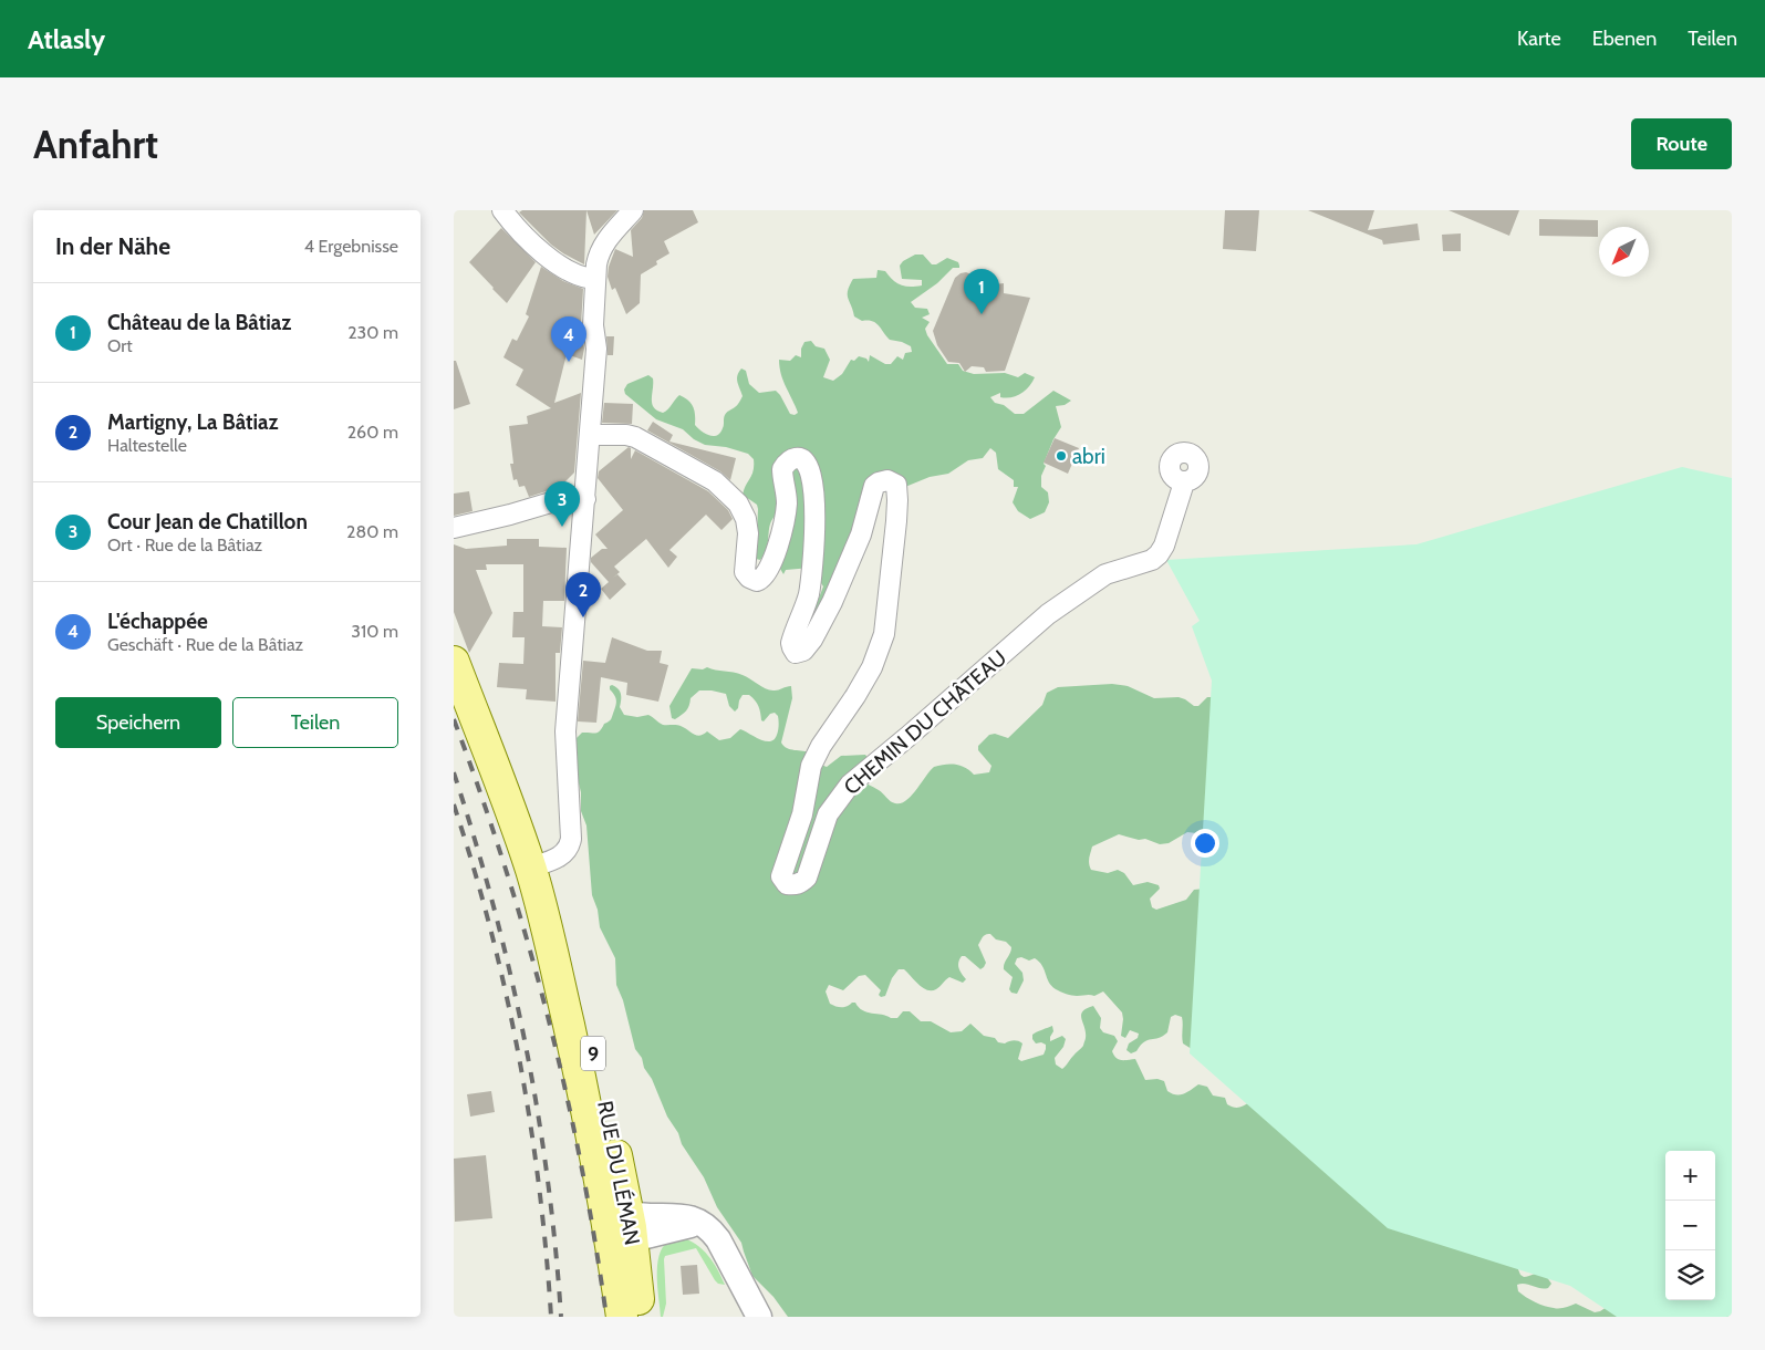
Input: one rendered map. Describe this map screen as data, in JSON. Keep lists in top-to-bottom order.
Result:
{
  "streets": {
    "main road": ["9", "RUE DU LÉMAN"],
    "street": ["CHEMIN DU CHÂTEAU"]
  },
  "places": ["abri"],
  "north": "bottom left",
  "page": {
    "header": "Atlasly",
    "nav": ["Karte", "Ebenen", "Teilen"],
    "buttons": [
      "Route",
      ["Speichern", "Teilen"]
    ],
    "title": "Anfahrt",
    "heading": ["In der Nähe", "4 Ergebnisse"],
    "pins": [
      "1",
      "4",
      "3",
      "2"
    ],
    "list": [
      {
        "mark": "1",
        "name": "Château de la Bâtiaz",
        "note": "Ort",
        "value": "230 m"
      },
      {
        "mark": "2",
        "name": "Martigny, La Bâtiaz",
        "note": "Haltestelle",
        "value": "260 m"
      },
      {
        "mark": "3",
        "name": "Cour Jean de Chatillon",
        "note": "Ort · Rue de la Bâtiaz",
        "value": "280 m"
      },
      {
        "mark": "4",
        "name": "L'échappée",
        "note": "Geschäft · Rue de la Bâtiaz",
        "value": "310 m"
      }
    ],
    "map_buttons": ["+", "−"]
  }
}
